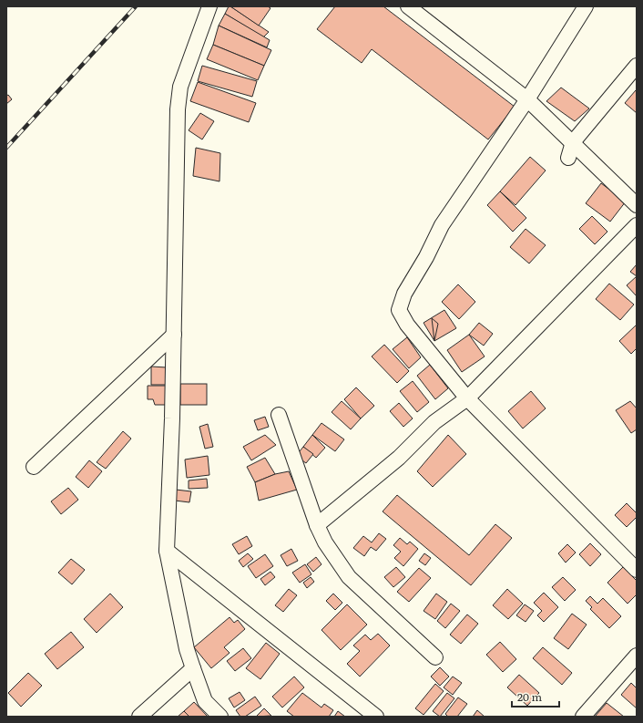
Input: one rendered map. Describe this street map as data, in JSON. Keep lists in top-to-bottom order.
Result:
{
  "scale_bar": "20 m"
}
